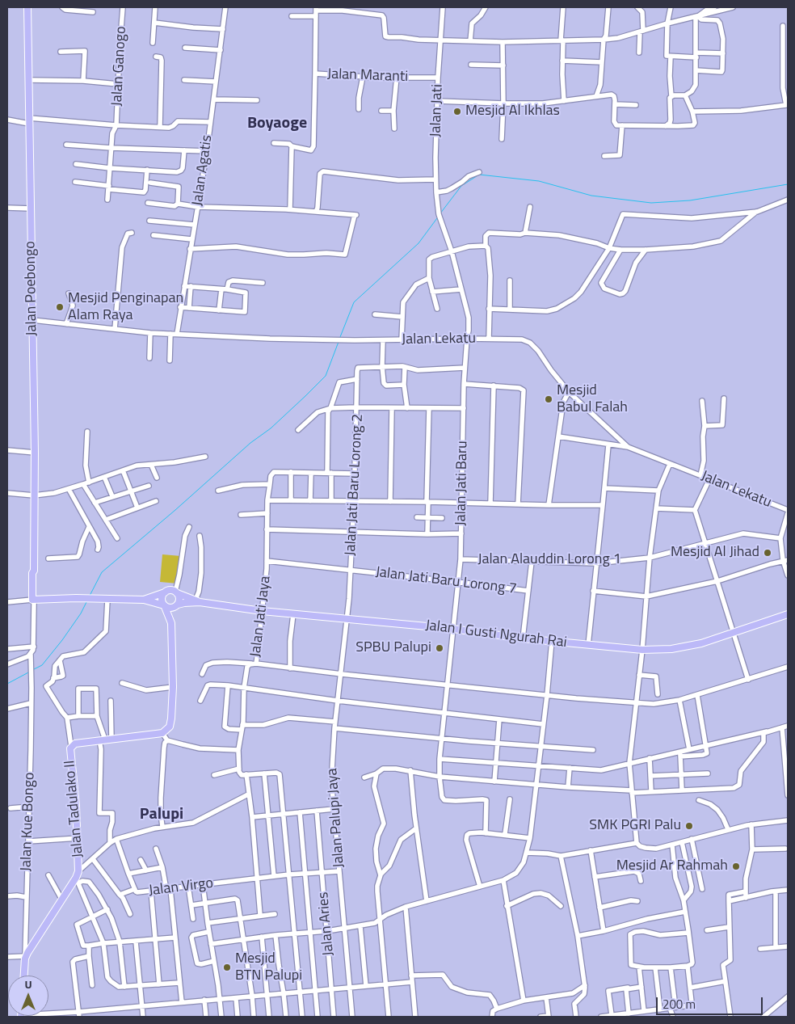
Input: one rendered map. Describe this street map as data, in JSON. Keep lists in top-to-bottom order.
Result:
{
  "streets": {
    "main road": ["Jalan Poebongo", "Jalan I Gusti Ngurah Rai", "Jalan Tadulako II"],
    "street": [
      "Jalan Ganogo",
      "Jalan Maranti",
      "Jalan Jati",
      "Jalan Agatis",
      "Jalan Lekatu",
      "Jalan Jati Baru",
      "Jalan Jati Baru Lorong 2",
      "Jalan Alauddin Lorong 1",
      "Jalan Jati Baru Lorong 7",
      "Jalan Jati Jaya",
      "Jalan Palupi Jaya",
      "Jalan Kue Bongo",
      "Jalan Virgo",
      "Jalan Aries"
    ]
  },
  "crossings": [
    ["Jalan Maranti", "Jalan Jati"],
    ["Jalan Agatis", "Jalan Lekatu"],
    ["Jalan Poebongo", "Jalan Lekatu"],
    ["Jalan Lekatu", "Jalan Jati Baru"],
    ["Jalan Jati Baru", "Jalan Jati Baru Lorong 2"],
    ["Jalan Jati Baru", "Jalan Alauddin Lorong 1"],
    ["Jalan Jati Baru", "Jalan Jati Baru Lorong 7"],
    ["Jalan Jati Baru", "Jalan I Gusti Ngurah Rai"],
    ["Jalan Jati Baru Lorong 2", "Jalan Jati Baru Lorong 7"],
    ["Jalan Jati Baru Lorong 2", "Jalan I Gusti Ngurah Rai"],
    ["Jalan Jati Baru Lorong 2", "Jalan Palupi Jaya"],
    ["Jalan Alauddin Lorong 1", "Jalan Jati Baru Lorong 7"],
    ["Jalan Jati Baru Lorong 7", "Jalan Jati Jaya"],
    ["Jalan Jati Baru Lorong 7", "Jalan I Gusti Ngurah Rai"],
    ["Jalan Jati Jaya", "Jalan I Gusti Ngurah Rai"],
    ["Jalan I Gusti Ngurah Rai", "Jalan Palupi Jaya"],
    ["Jalan Tadulako II", "Jalan Kue Bongo"],
    ["Jalan Palupi Jaya", "Jalan Virgo"],
    ["Jalan Virgo", "Jalan Aries"]
  ],
  "districts": ["Boyaoge", "Palupi"],
  "places": [
    "Mesjid Al Ikhlas",
    "Mesjid Penginapan Alam Raya",
    "Mesjid Babul Falah",
    "Mesjid Al Jihad",
    "SPBU Palupi",
    "SMK PGRI Palu",
    "Mesjid Ar Rahmah",
    "Mesjid BTN Palupi"
  ],
  "scale_bar": "200 m",
  "north": "top"
}
